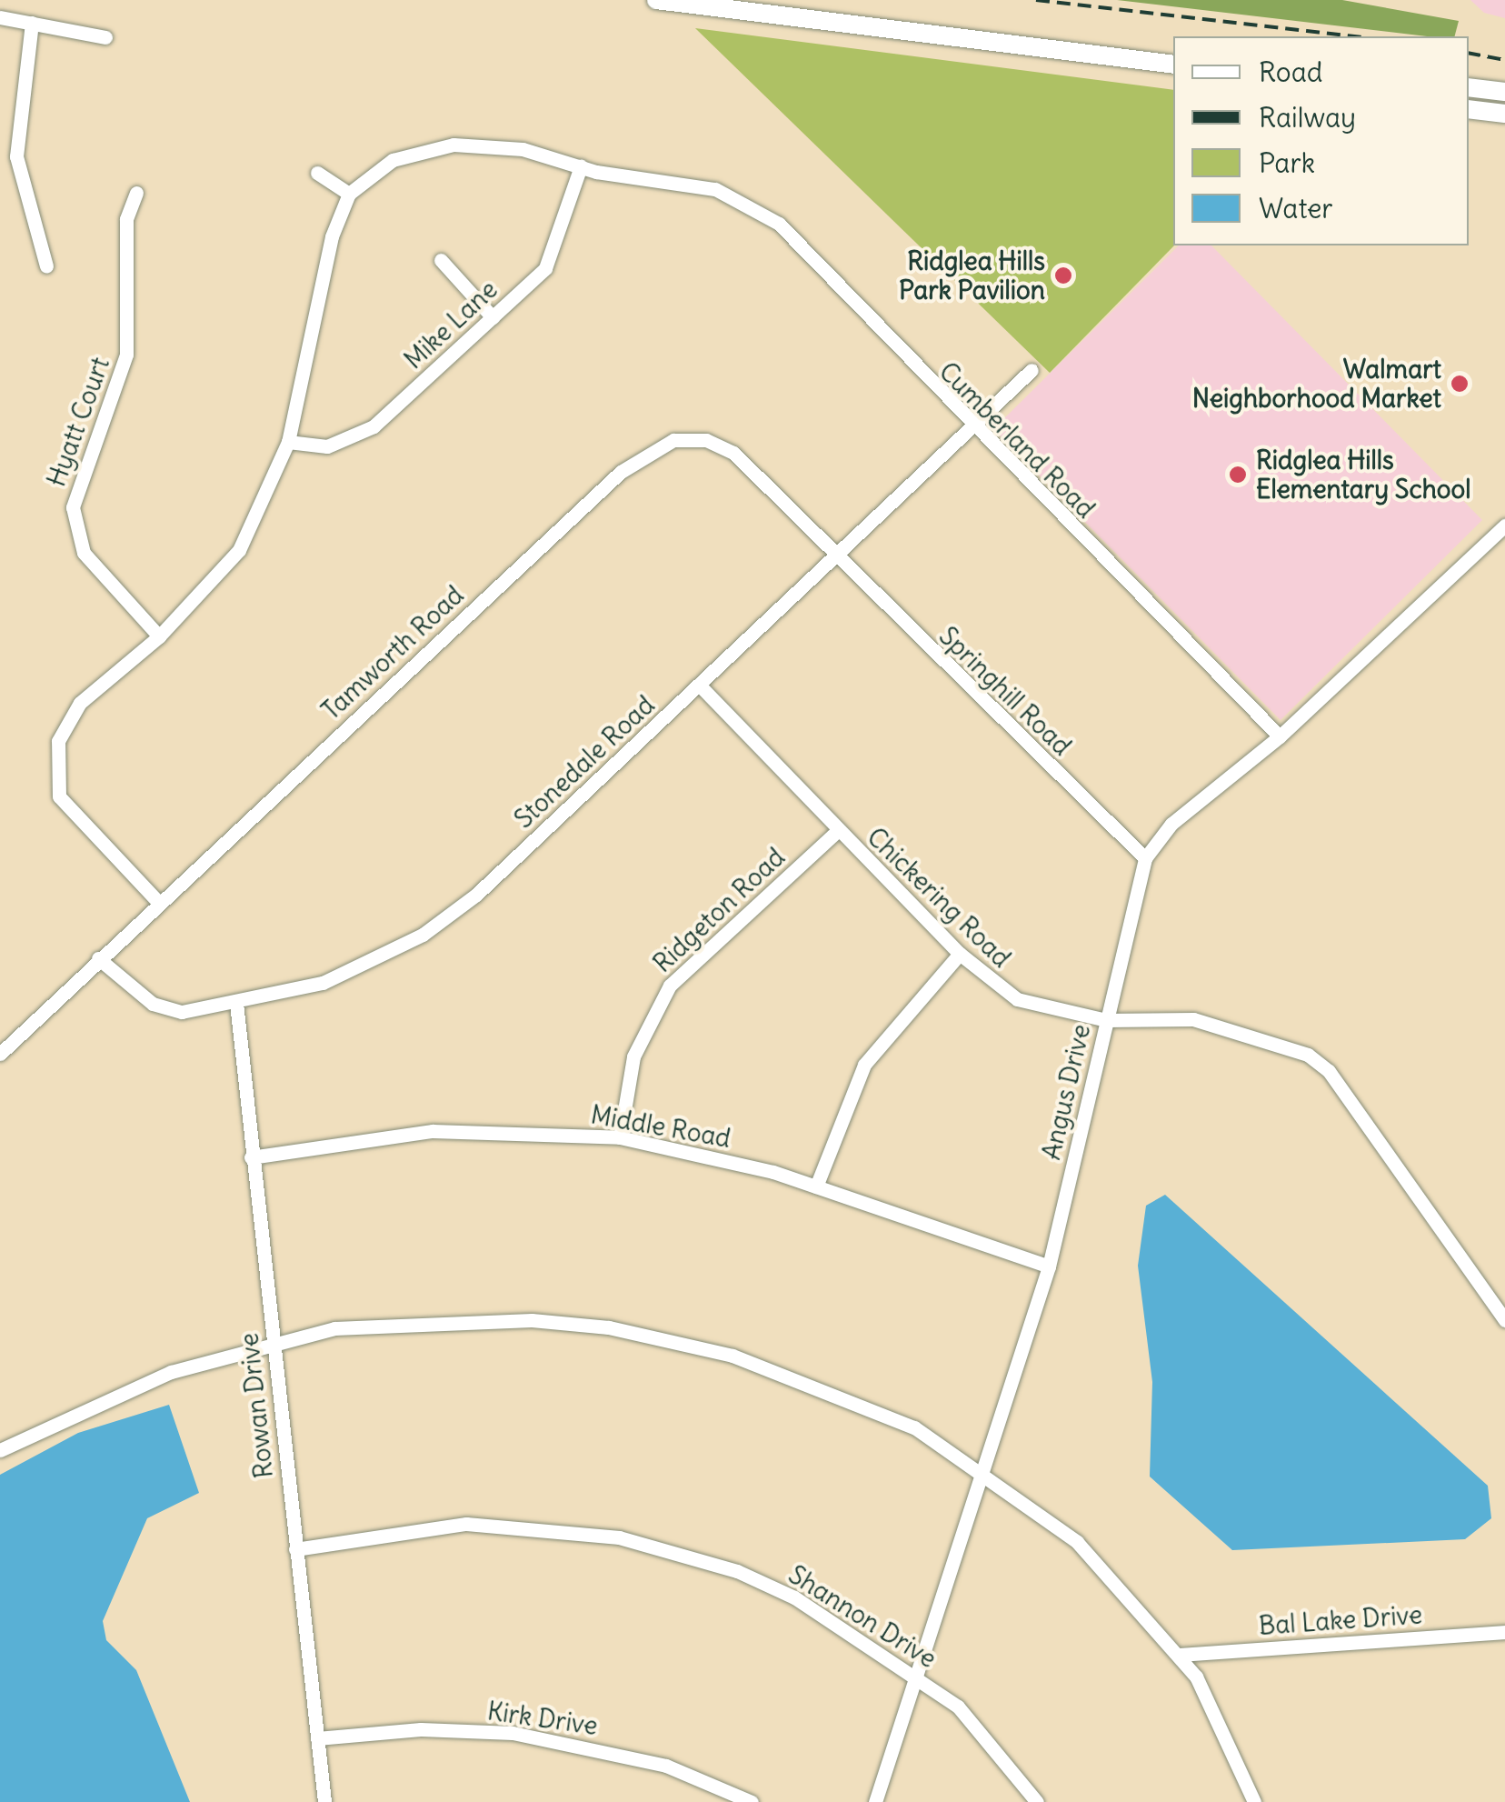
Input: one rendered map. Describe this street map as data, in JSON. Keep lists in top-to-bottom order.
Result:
{
  "streets": {
    "street": [
      "Mike Lane",
      "Hyatt Court",
      "Cumberland Road",
      "Tamworth Road",
      "Springhill Road",
      "Stonedale Road",
      "Chickering Road",
      "Ridgeton Road",
      "Angus Drive",
      "Middle Road",
      "Rowan Drive",
      "Shannon Drive",
      "Bal Lake Drive",
      "Kirk Drive"
    ]
  },
  "crossings": [
    ["Mike Lane", "Cumberland Road"],
    ["Cumberland Road", "Stonedale Road"],
    ["Cumberland Road", "Angus Drive"],
    ["Tamworth Road", "Springhill Road"],
    ["Tamworth Road", "Stonedale Road"],
    ["Springhill Road", "Stonedale Road"],
    ["Springhill Road", "Angus Drive"],
    ["Stonedale Road", "Chickering Road"],
    ["Stonedale Road", "Rowan Drive"],
    ["Chickering Road", "Ridgeton Road"],
    ["Chickering Road", "Angus Drive"],
    ["Ridgeton Road", "Middle Road"],
    ["Angus Drive", "Middle Road"],
    ["Angus Drive", "Shannon Drive"],
    ["Middle Road", "Rowan Drive"],
    ["Rowan Drive", "Shannon Drive"],
    ["Rowan Drive", "Kirk Drive"]
  ],
  "places": ["Ridglea Hills Park Pavilion", "Walmart Neighborhood Market", "Ridglea Hills Elementary School"],
  "legend": [
    "Road",
    "Railway",
    "Park",
    "Water"
  ]
}
